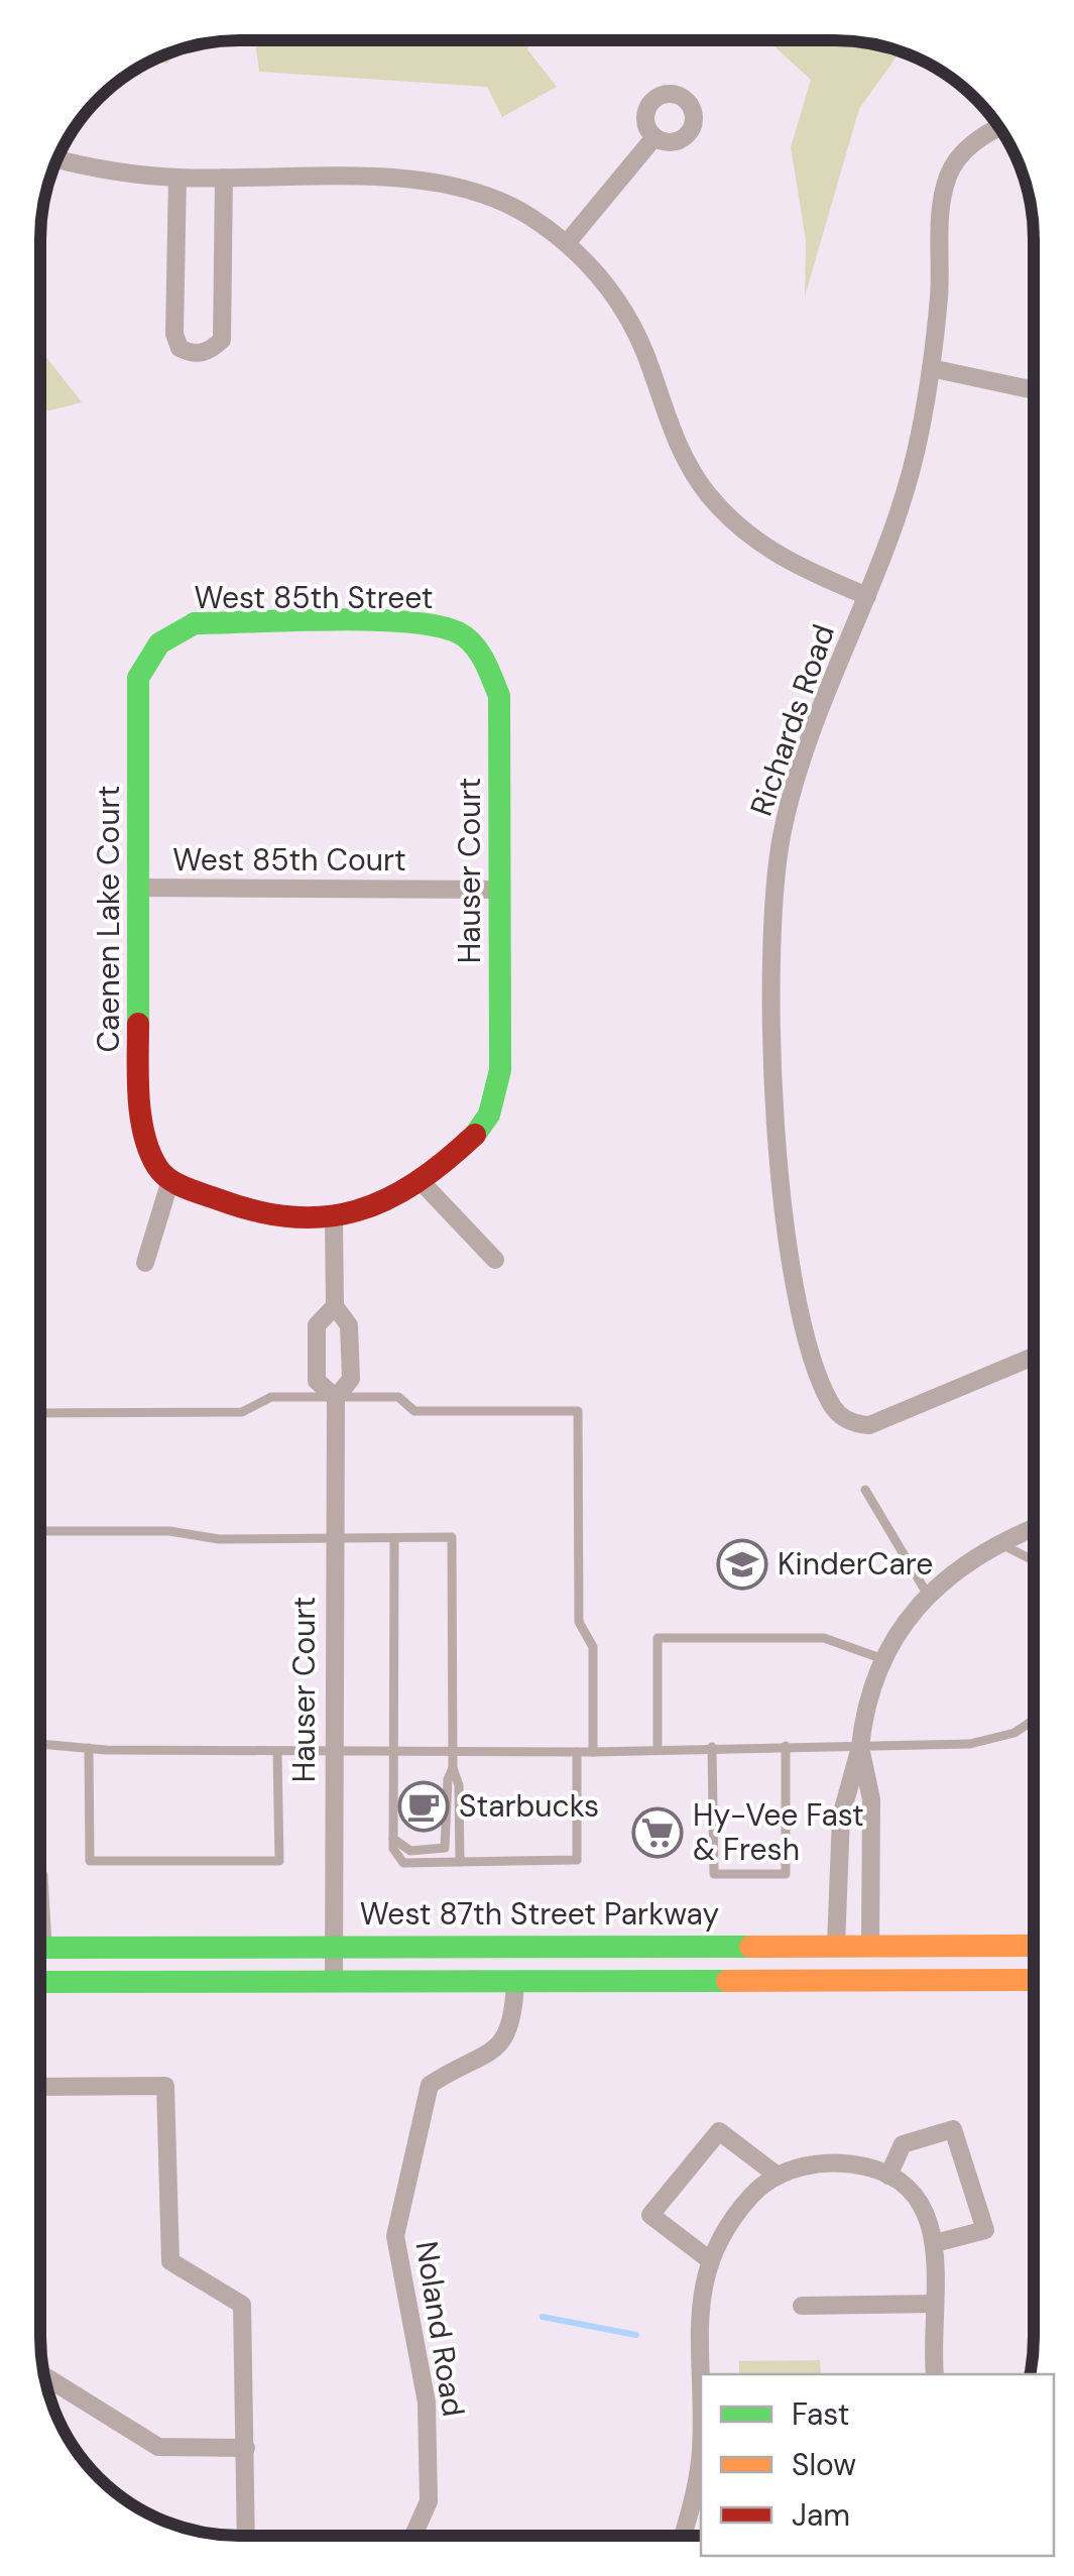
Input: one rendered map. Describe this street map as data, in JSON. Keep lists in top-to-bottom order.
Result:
{
  "streets": {
    "main road": [
      "West 85th Street",
      "Hauser Court",
      "Caenen Lake Court",
      "West 87th Street Parkway"
    ],
    "street": ["Richards Road", "West 85th Court", "Noland Road"]
  },
  "crossings": [
    ["West 85th Street", "Hauser Court"],
    ["West 85th Street", "Caenen Lake Court"],
    ["West 85th Court", "Hauser Court"],
    ["West 85th Court", "Caenen Lake Court"],
    ["Hauser Court", "West 87th Street Parkway"]
  ],
  "places": {
    "school or university": ["KinderCare"],
    "cafe": ["Starbucks"],
    "supermarket": ["Hy-Vee Fast & Fresh"]
  },
  "legend": ["Fast", "Slow", "Jam"]
}
